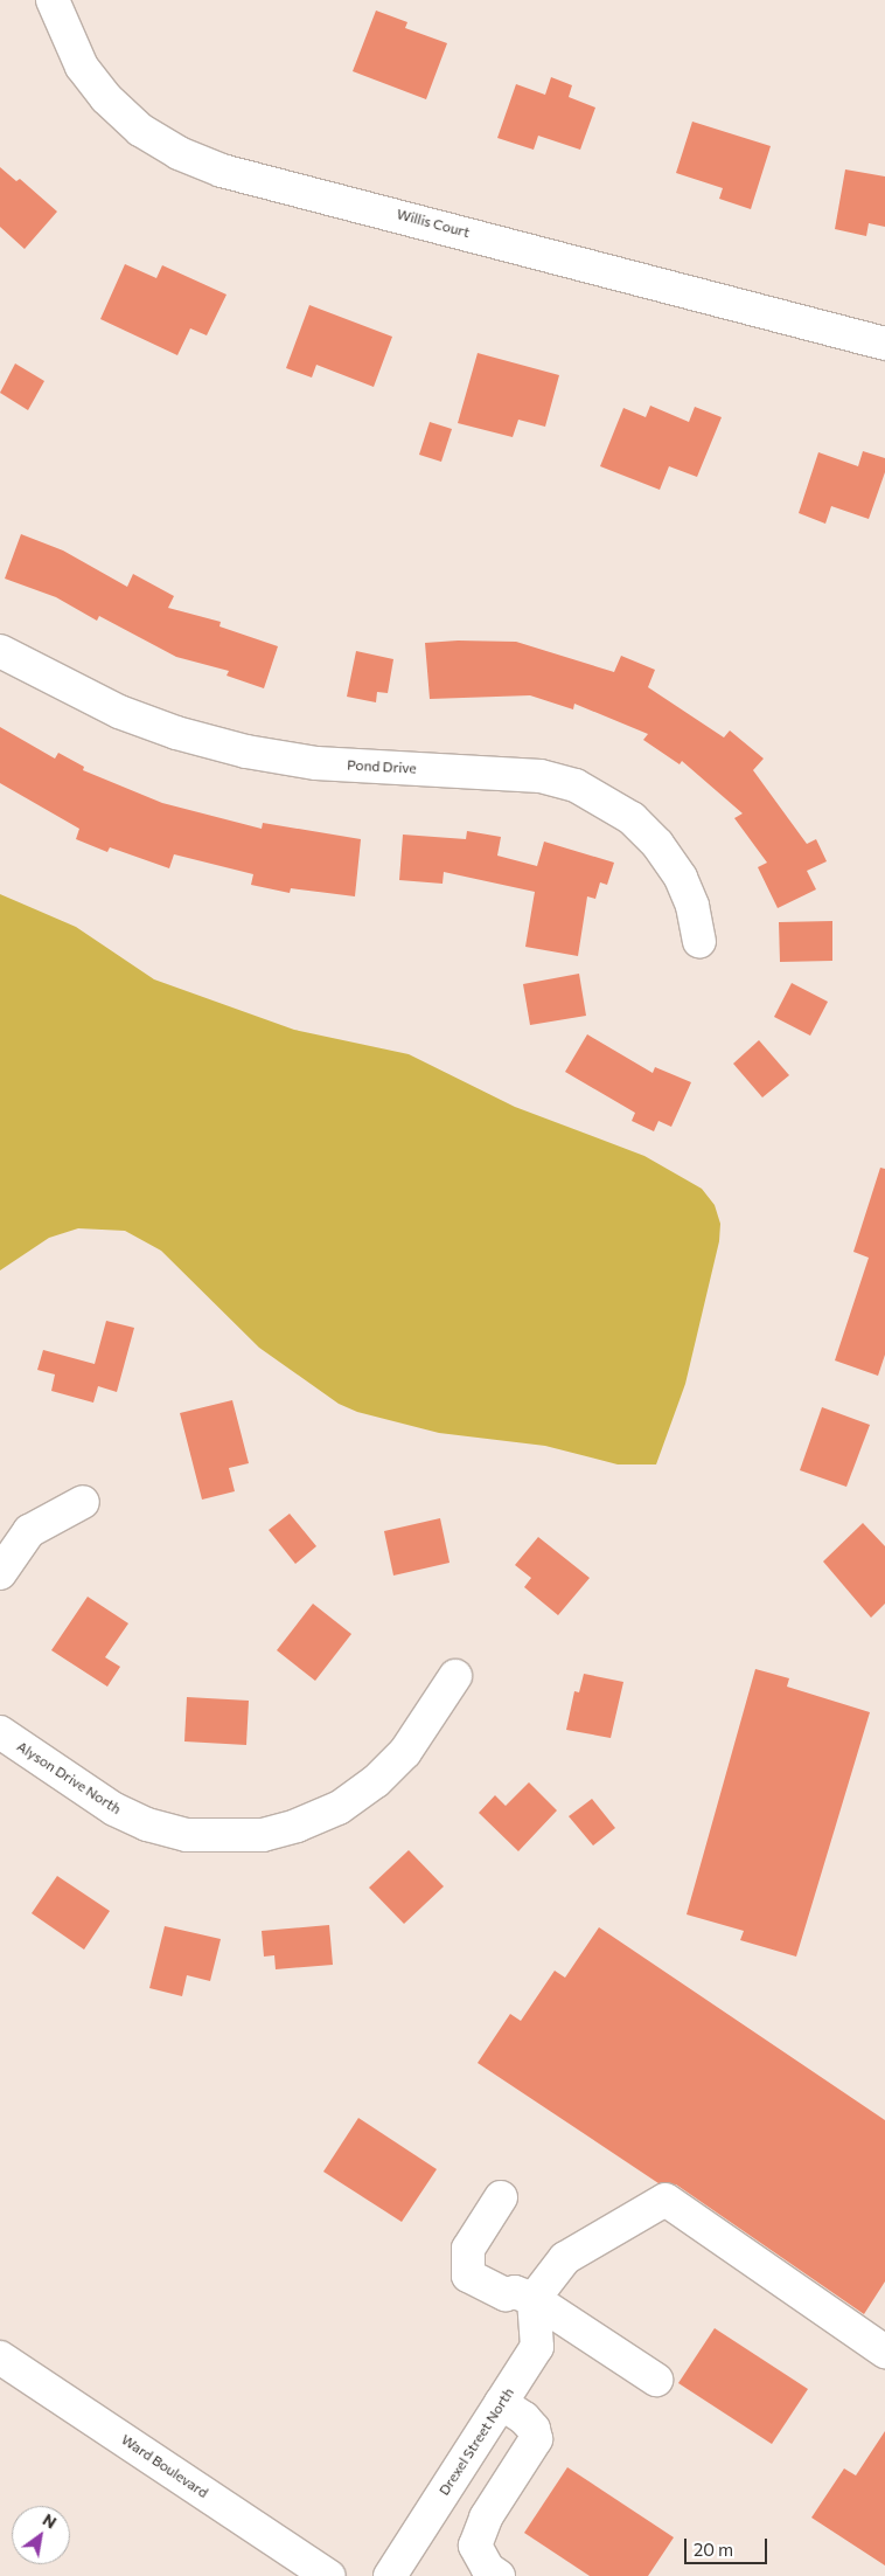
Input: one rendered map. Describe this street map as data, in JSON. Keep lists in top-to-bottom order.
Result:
{
  "streets": {
    "street": [
      "Willis Court",
      "Pond Drive",
      "Alyson Drive North",
      "Drexel Street North",
      "Ward Boulevard"
    ]
  },
  "scale_bar": "20 m",
  "north": "top right"
}
